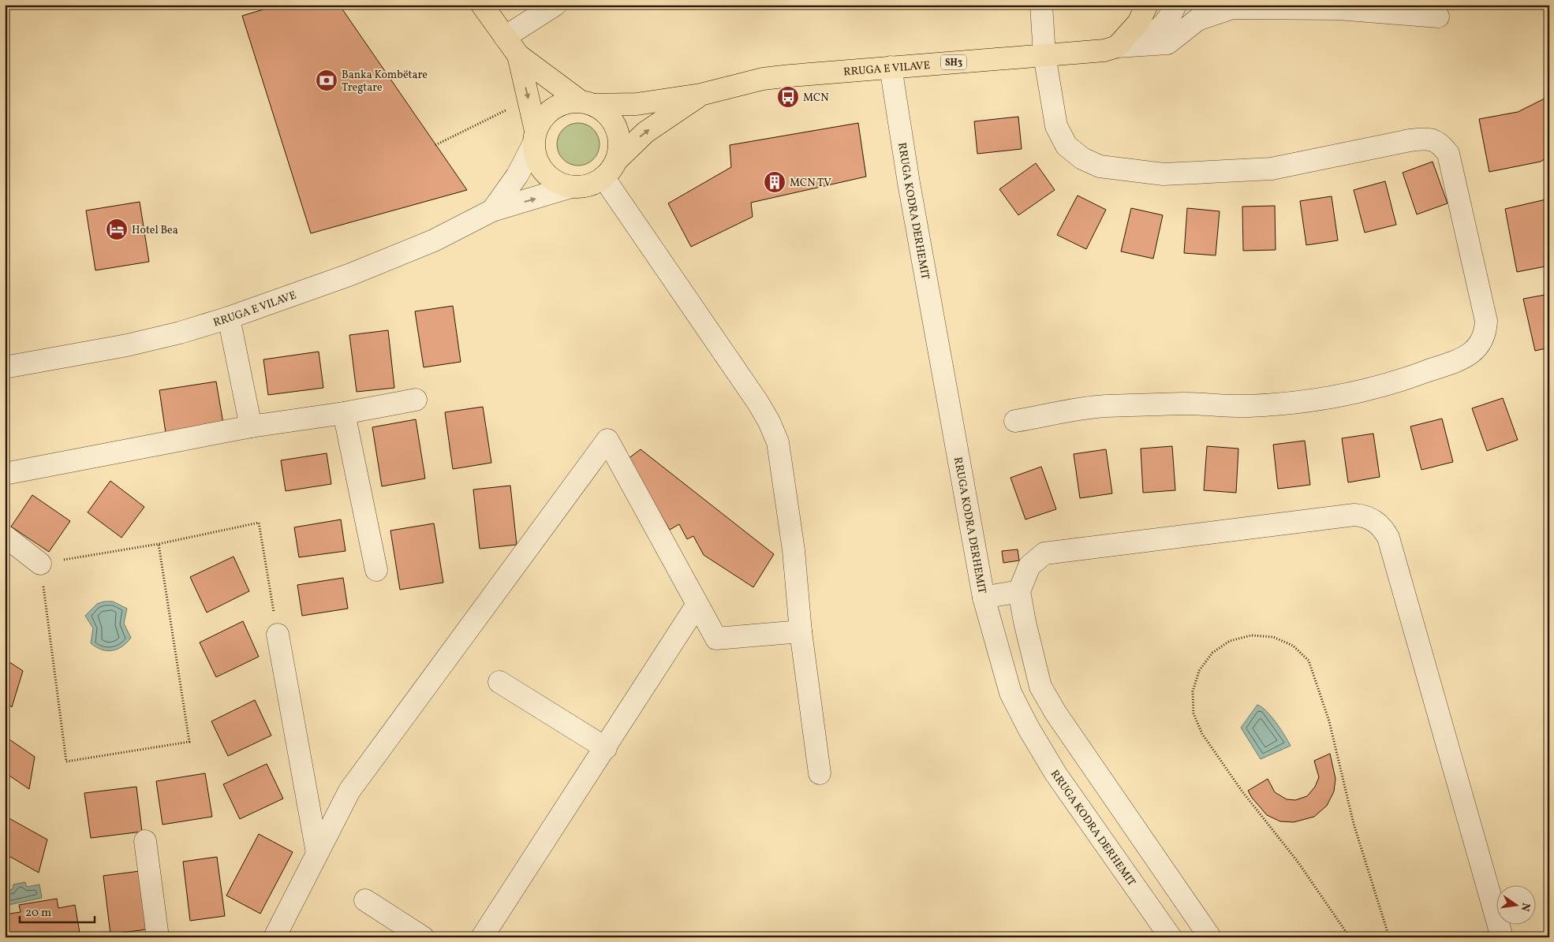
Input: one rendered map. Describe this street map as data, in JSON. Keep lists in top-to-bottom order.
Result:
{
  "streets": {
    "main road": ["SH3", "RRUGA E VILAVE"],
    "street": ["RRUGA KODRA DERHEMIT"]
  },
  "crossings": [
    ["RRUGA E VILAVE", "RRUGA KODRA DERHEMIT"]
  ],
  "places": {
    "bank": ["Banka Kombëtare Tregtare"],
    "bus stop": ["MCN"],
    "building": ["MCN TV"],
    "hotel": ["Hotel Bea"]
  },
  "scale_bar": "20 m",
  "north": "right"
}
